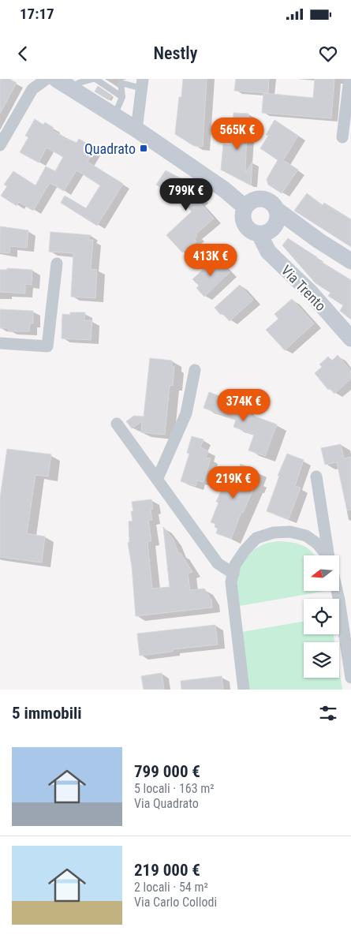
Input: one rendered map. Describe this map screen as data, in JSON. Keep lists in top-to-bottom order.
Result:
{
  "streets": {
    "street": ["Via Trento"]
  },
  "places": {
    "transit": ["Quadrato"]
  },
  "north": "left",
  "page": {
    "status": "17:17",
    "header": "Nestly",
    "price": [
      "565K €",
      "799K €",
      "413K €",
      "374K €",
      "219K €"
    ],
    "heading": "5 immobili",
    "list": [
      {
        "name": "799 000 €",
        "note": "5 locali · 163 m² · Via Quadrato"
      },
      {
        "name": "219 000 €",
        "note": "2 locali · 54 m² · Via Carlo Collodi"
      }
    ]
  }
}
